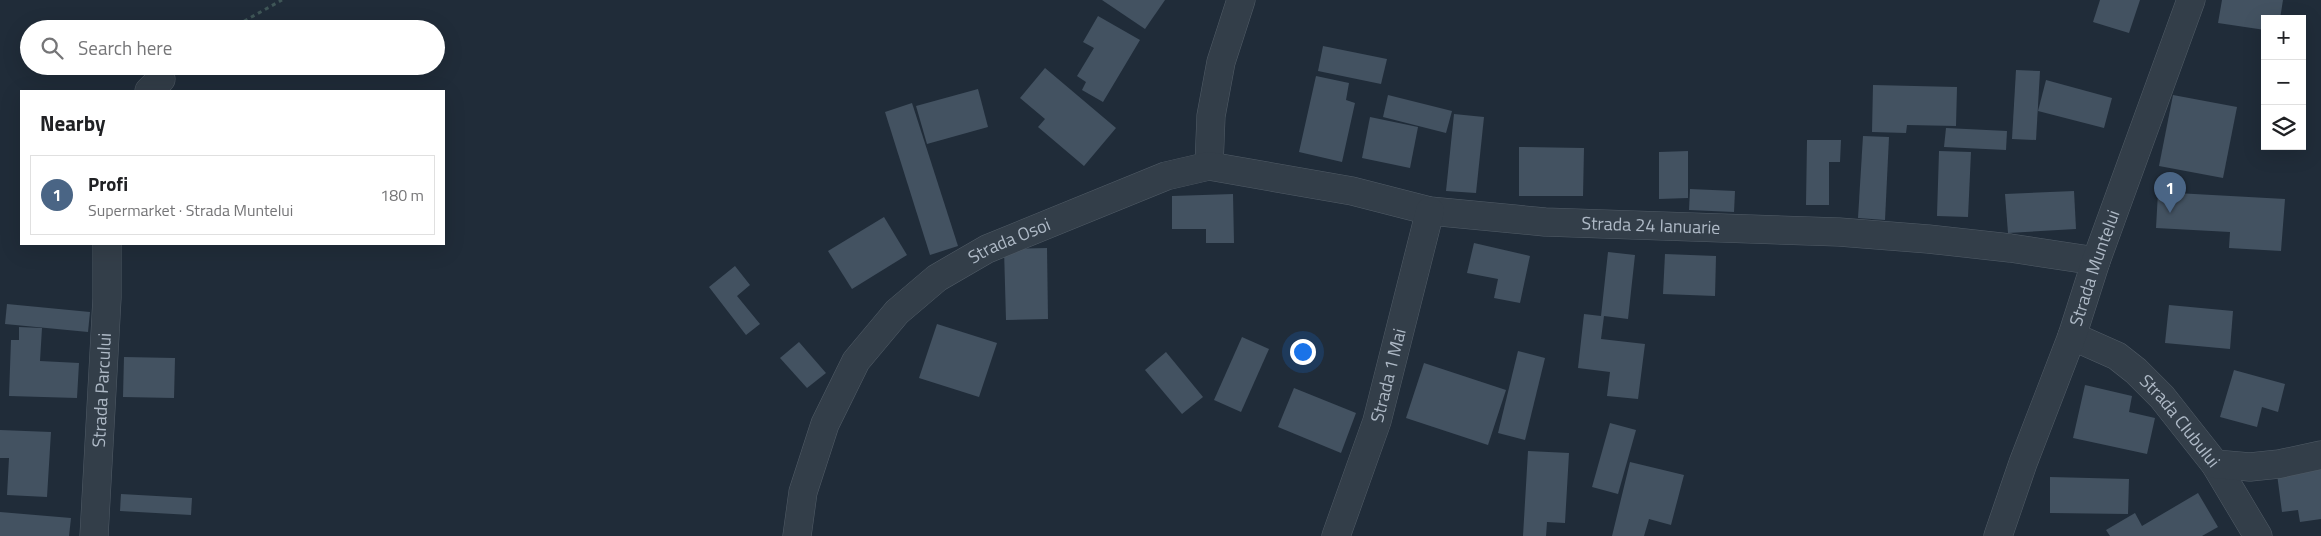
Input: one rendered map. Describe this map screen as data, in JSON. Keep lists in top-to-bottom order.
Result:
{
  "streets": {
    "street": [
      "Strada 24 Ianuarie",
      "Strada Osoi",
      "Strada Muntelui",
      "Strada 1 Mai",
      "Strada Parcului",
      "Strada Clubului"
    ]
  },
  "crossings": [
    ["Strada 24 Ianuarie", "Strada Osoi"],
    ["Strada 24 Ianuarie", "Strada Muntelui"],
    ["Strada 24 Ianuarie", "Strada 1 Mai"],
    ["Strada Muntelui", "Strada Clubului"]
  ],
  "page": {
    "map_buttons": ["+", "−"],
    "search": "Search here",
    "heading": "Nearby",
    "list": [
      {
        "mark": "1",
        "name": "Profi",
        "note": "Supermarket · Strada Muntelui",
        "value": "180 m"
      }
    ],
    "pins": "1"
  }
}
